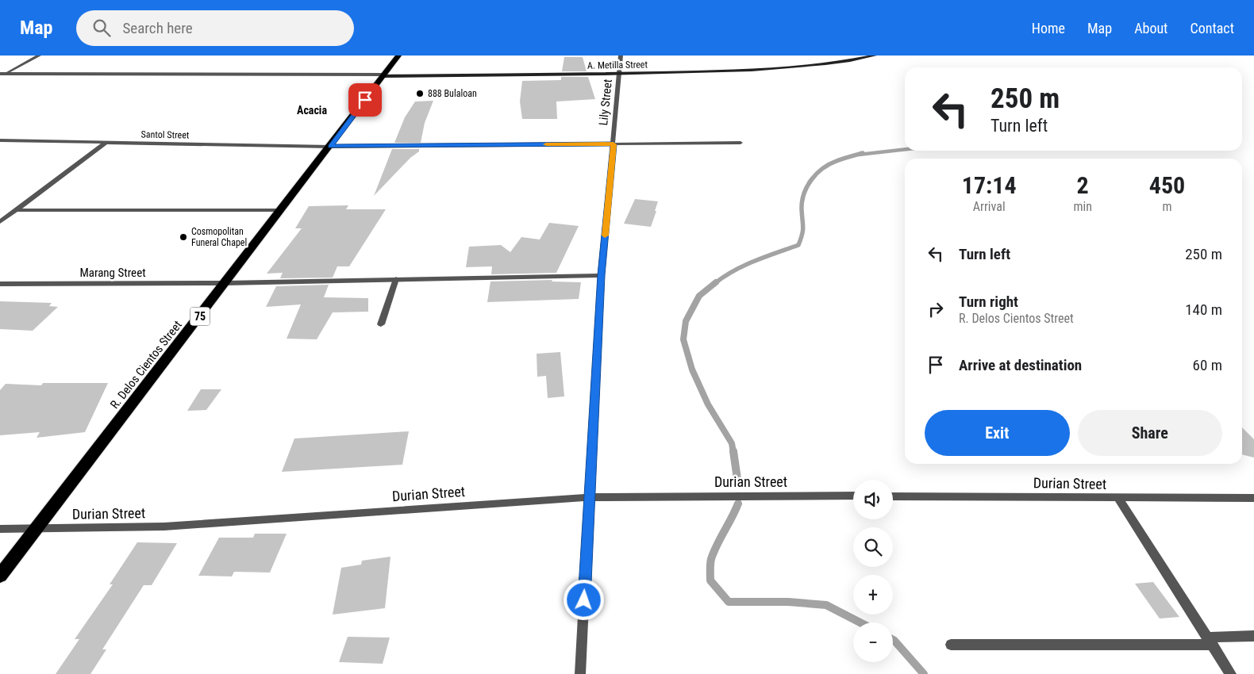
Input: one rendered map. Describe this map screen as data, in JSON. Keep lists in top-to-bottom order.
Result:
{
  "streets": {
    "highway": ["75", "R. Delos Cientos Street"],
    "main road": ["A. Metilla Street"],
    "street": [
      "Lily Street",
      "Santol Street",
      "Marang Street",
      "Durian Street"
    ]
  },
  "crossings": [
    ["A. Metilla Street", "Lily Street"],
    ["A. Metilla Street", "R. Delos Cientos Street"],
    ["Lily Street", "Santol Street"],
    ["Lily Street", "Marang Street"],
    ["Lily Street", "Durian Street"],
    ["Santol Street", "R. Delos Cientos Street"],
    ["Marang Street", "R. Delos Cientos Street"],
    ["R. Delos Cientos Street", "Durian Street"]
  ],
  "districts": ["Acacia"],
  "places": ["888 Bulaloan", "Cosmopolitan Funeral Chapel"],
  "page": {
    "header": "Map",
    "search": "Search here",
    "nav": [
      "Home",
      "Map",
      "About",
      "Contact"
    ],
    "turn": ["250 m", "Turn left"],
    "eta": [
      "17:14",
      "Arrival",
      "2",
      "min",
      "450",
      "m"
    ],
    "list": [
      {
        "name": "Turn left",
        "value": "250 m"
      },
      {
        "name": "Turn right",
        "note": "R. Delos Cientos Street",
        "value": "140 m"
      },
      {
        "name": "Arrive at destination",
        "value": "60 m"
      }
    ],
    "buttons": ["Exit", "Share"],
    "map_buttons": ["+", "−"]
  }
}
